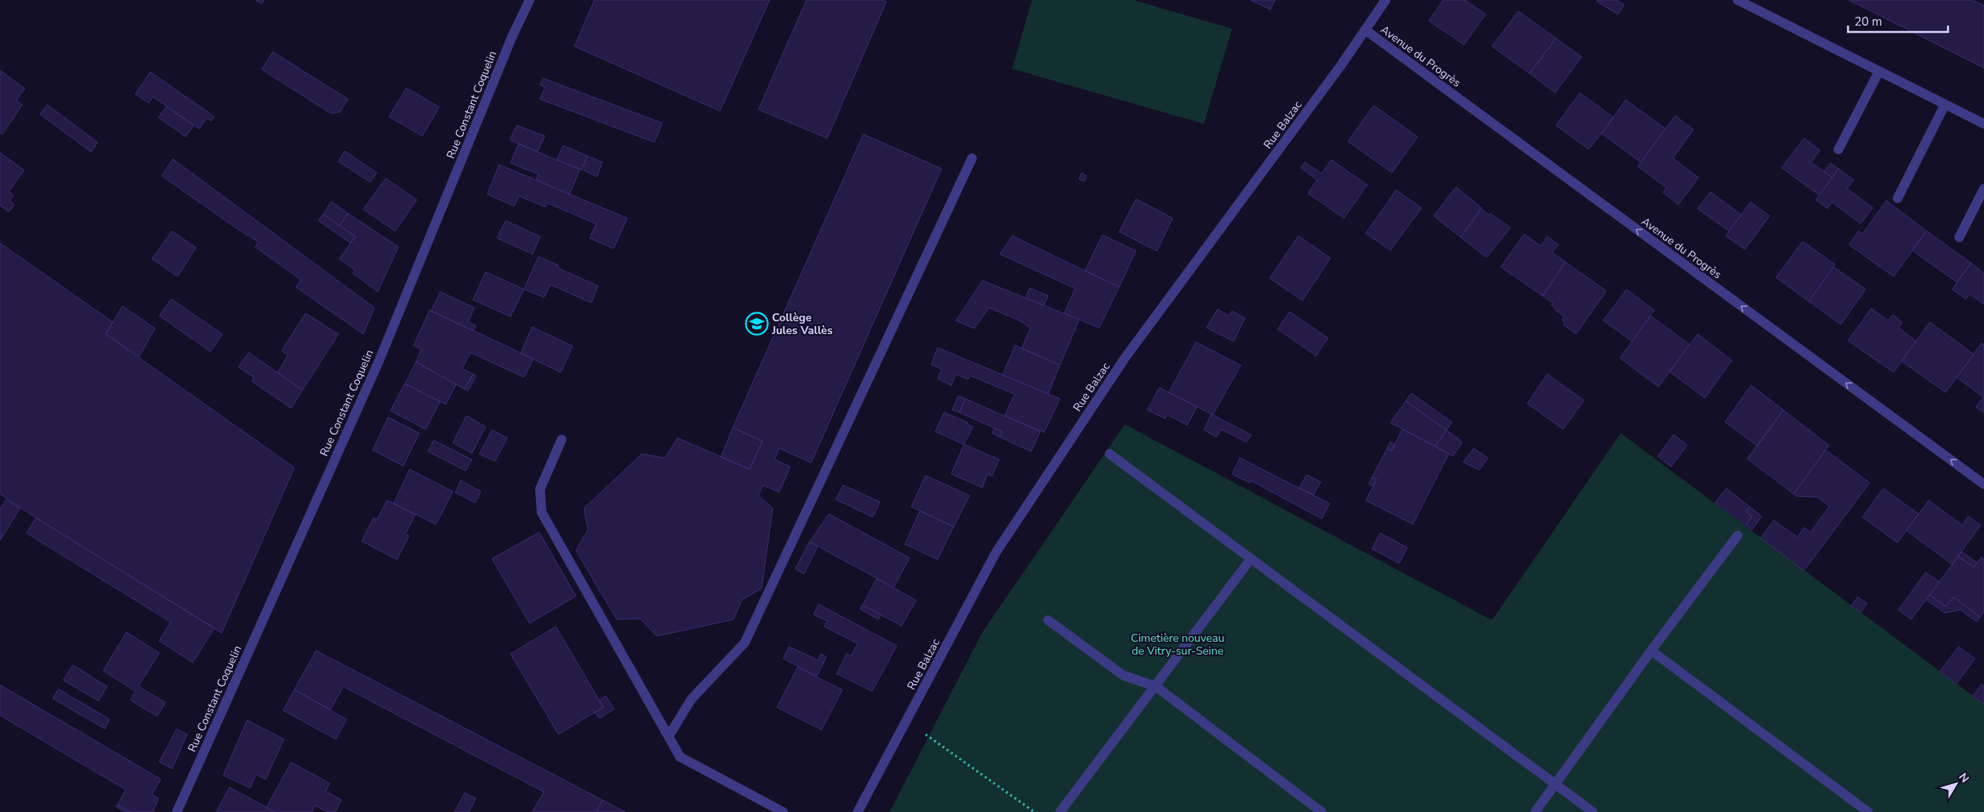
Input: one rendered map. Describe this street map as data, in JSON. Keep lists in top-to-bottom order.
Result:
{
  "streets": {
    "street": ["Avenue du Progrès", "Rue Constant Coquelin", "Rue Balzac"]
  },
  "crossings": [
    ["Avenue du Progrès", "Rue Balzac"]
  ],
  "one_way": ["Avenue du Progrès"],
  "parks": ["Cimetière nouveau de Vitry-sur-Seine"],
  "places": {
    "school or university": ["Collège Jules Vallès"]
  },
  "scale_bar": "20 m",
  "north": "top right"
}
